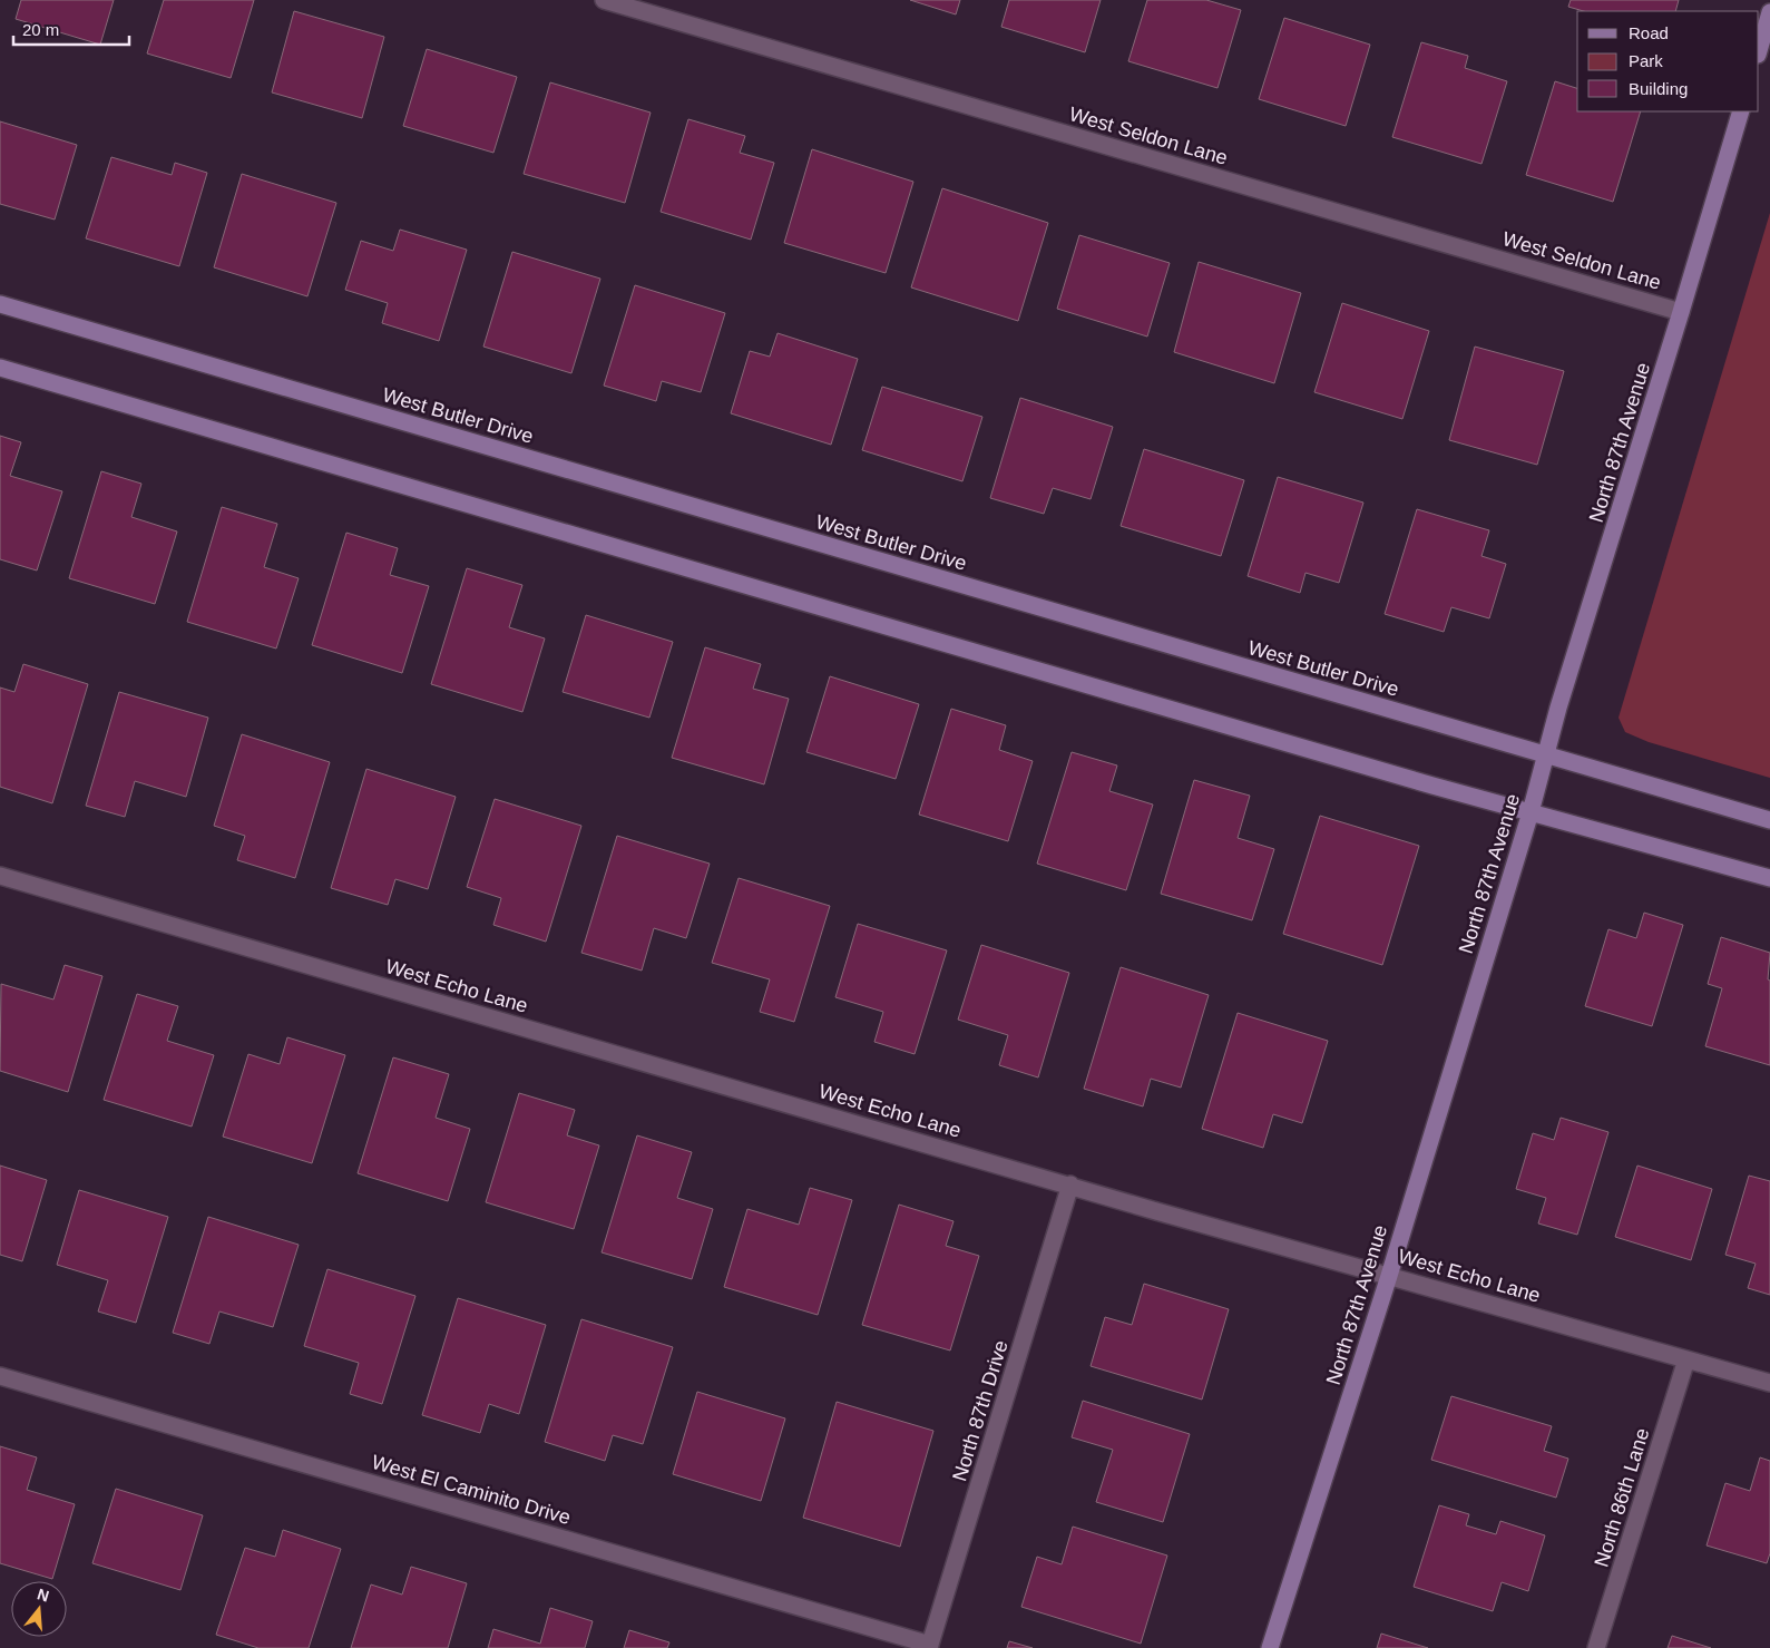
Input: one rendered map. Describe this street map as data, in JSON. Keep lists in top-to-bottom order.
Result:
{
  "streets": {
    "street": [
      "West Seldon Lane",
      "West Butler Drive",
      "North 87th Avenue",
      "West Echo Lane",
      "North 87th Drive",
      "West El Caminito Drive",
      "North 86th Lane"
    ]
  },
  "crossings": [
    ["West Seldon Lane", "North 87th Avenue"],
    ["West Butler Drive", "North 87th Avenue"],
    ["North 87th Avenue", "West Echo Lane"],
    ["West Echo Lane", "North 87th Drive"],
    ["West Echo Lane", "North 86th Lane"],
    ["North 87th Drive", "West El Caminito Drive"]
  ],
  "legend": ["Road", "Park", "Building"],
  "scale_bar": "20 m",
  "north": "top"
}
